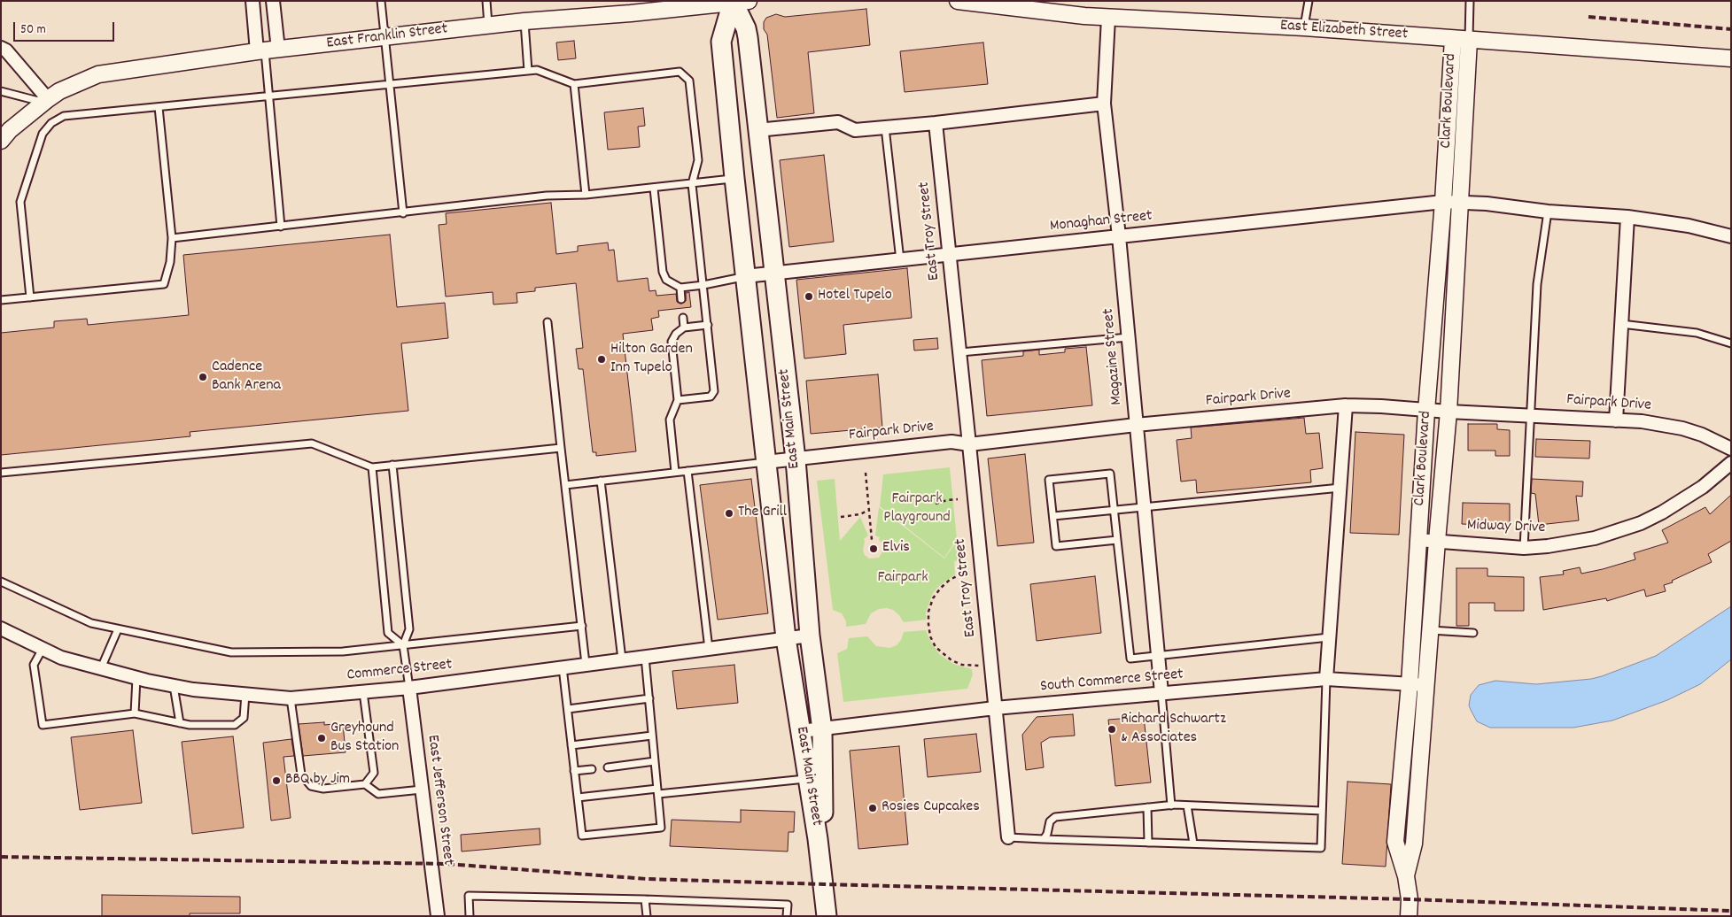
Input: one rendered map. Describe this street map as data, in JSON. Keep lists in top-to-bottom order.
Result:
{
  "streets": {
    "main road": ["East Main Street"],
    "street": [
      "East Elizabeth Street",
      "East Franklin Street",
      "Clark Boulevard",
      "Monaghan Street",
      "East Troy Street",
      "Magazine Street",
      "Fairpark Drive",
      "Midway Drive",
      "Commerce Street",
      "South Commerce Street",
      "East Jefferson Street"
    ]
  },
  "crossings": [
    ["East Elizabeth Street", "Clark Boulevard"],
    ["East Elizabeth Street", "Magazine Street"],
    ["East Franklin Street", "East Main Street"],
    ["Clark Boulevard", "Monaghan Street"],
    ["Clark Boulevard", "Fairpark Drive"],
    ["Clark Boulevard", "Midway Drive"],
    ["Clark Boulevard", "South Commerce Street"],
    ["Monaghan Street", "East Troy Street"],
    ["Monaghan Street", "Magazine Street"],
    ["Monaghan Street", "East Main Street"],
    ["East Troy Street", "Fairpark Drive"],
    ["East Troy Street", "South Commerce Street"],
    ["Magazine Street", "Fairpark Drive"],
    ["Magazine Street", "South Commerce Street"],
    ["Fairpark Drive", "East Main Street"],
    ["East Main Street", "Commerce Street"],
    ["East Main Street", "South Commerce Street"],
    ["Commerce Street", "East Jefferson Street"]
  ],
  "parks": ["Fairpark Playground", "Fairpark"],
  "places": [
    "Hotel Tupelo",
    "Hilton Garden Inn Tupelo",
    "Cadence Bank Arena",
    "The Grill",
    "Elvis",
    "Richard Schwartz & Associates",
    "Greyhound Bus Station",
    "BBQ by Jim",
    "Rosies Cupcakes"
  ],
  "scale_bar": "50 m"
}
